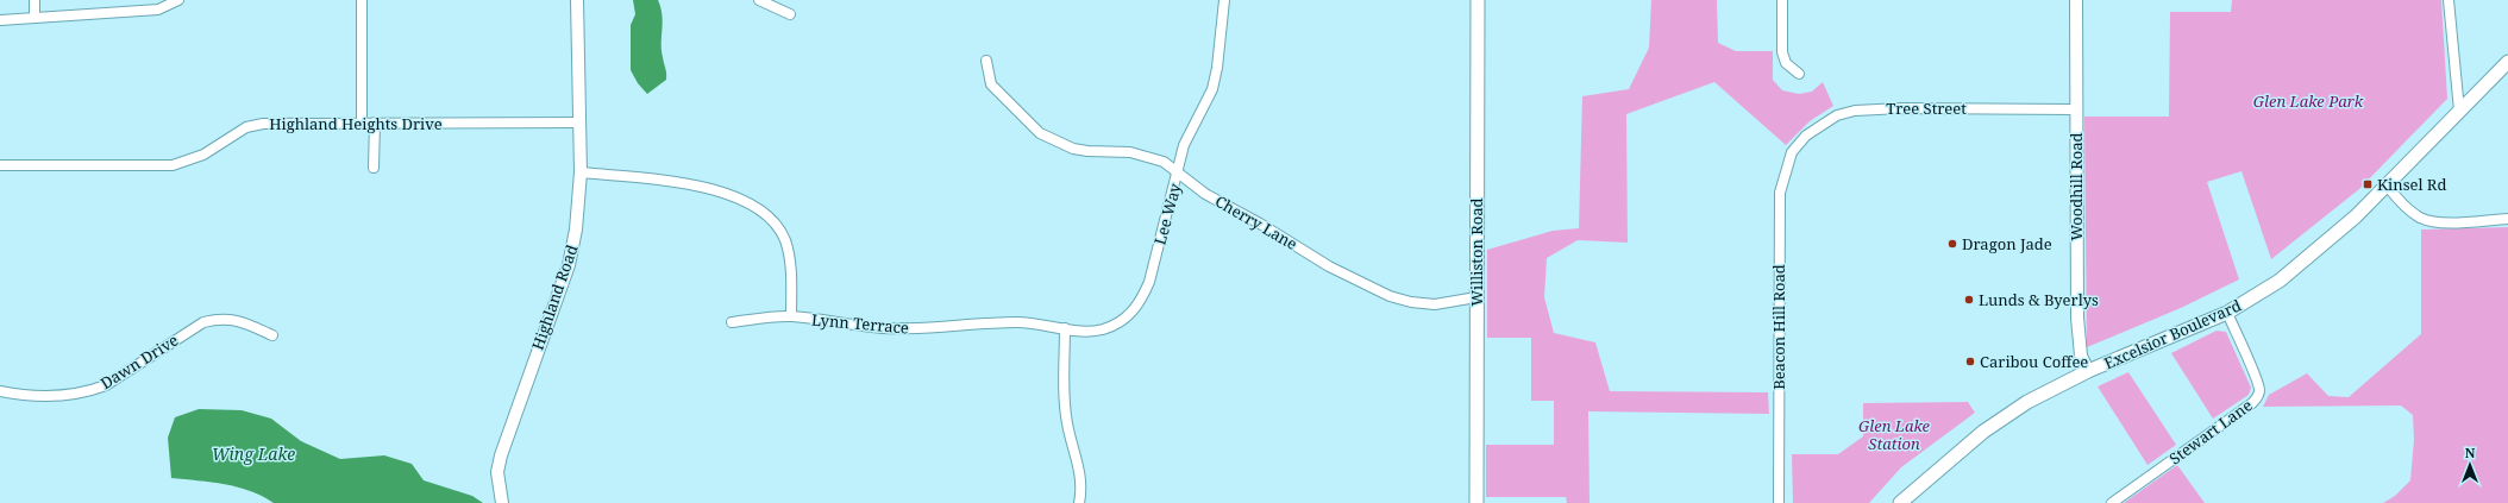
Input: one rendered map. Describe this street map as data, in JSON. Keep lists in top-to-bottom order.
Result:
{
  "streets": {
    "main road": ["Williston Road", "Excelsior Boulevard"],
    "street": [
      "Tree Street",
      "Highland Heights Drive",
      "Woodhill Road",
      "Lee Way",
      "Cherry Lane",
      "Highland Road",
      "Lynn Terrace",
      "Beacon Hill Road",
      "Dawn Drive",
      "Stewart Lane"
    ]
  },
  "crossings": [
    ["Tree Street", "Woodhill Road"],
    ["Tree Street", "Beacon Hill Road"],
    ["Highland Heights Drive", "Highland Road"],
    ["Woodhill Road", "Excelsior Boulevard"],
    ["Lee Way", "Cherry Lane"],
    ["Lee Way", "Lynn Terrace"],
    ["Cherry Lane", "Williston Road"],
    ["Excelsior Boulevard", "Stewart Lane"]
  ],
  "water": ["Wing Lake"],
  "parks": ["Glen Lake Park", "Glen Lake Station"],
  "places": {
    "transit": ["Kinsel Rd"],
    "other": ["Dragon Jade", "Lunds & Byerlys", "Caribou Coffee"]
  },
  "north": "top"
}
